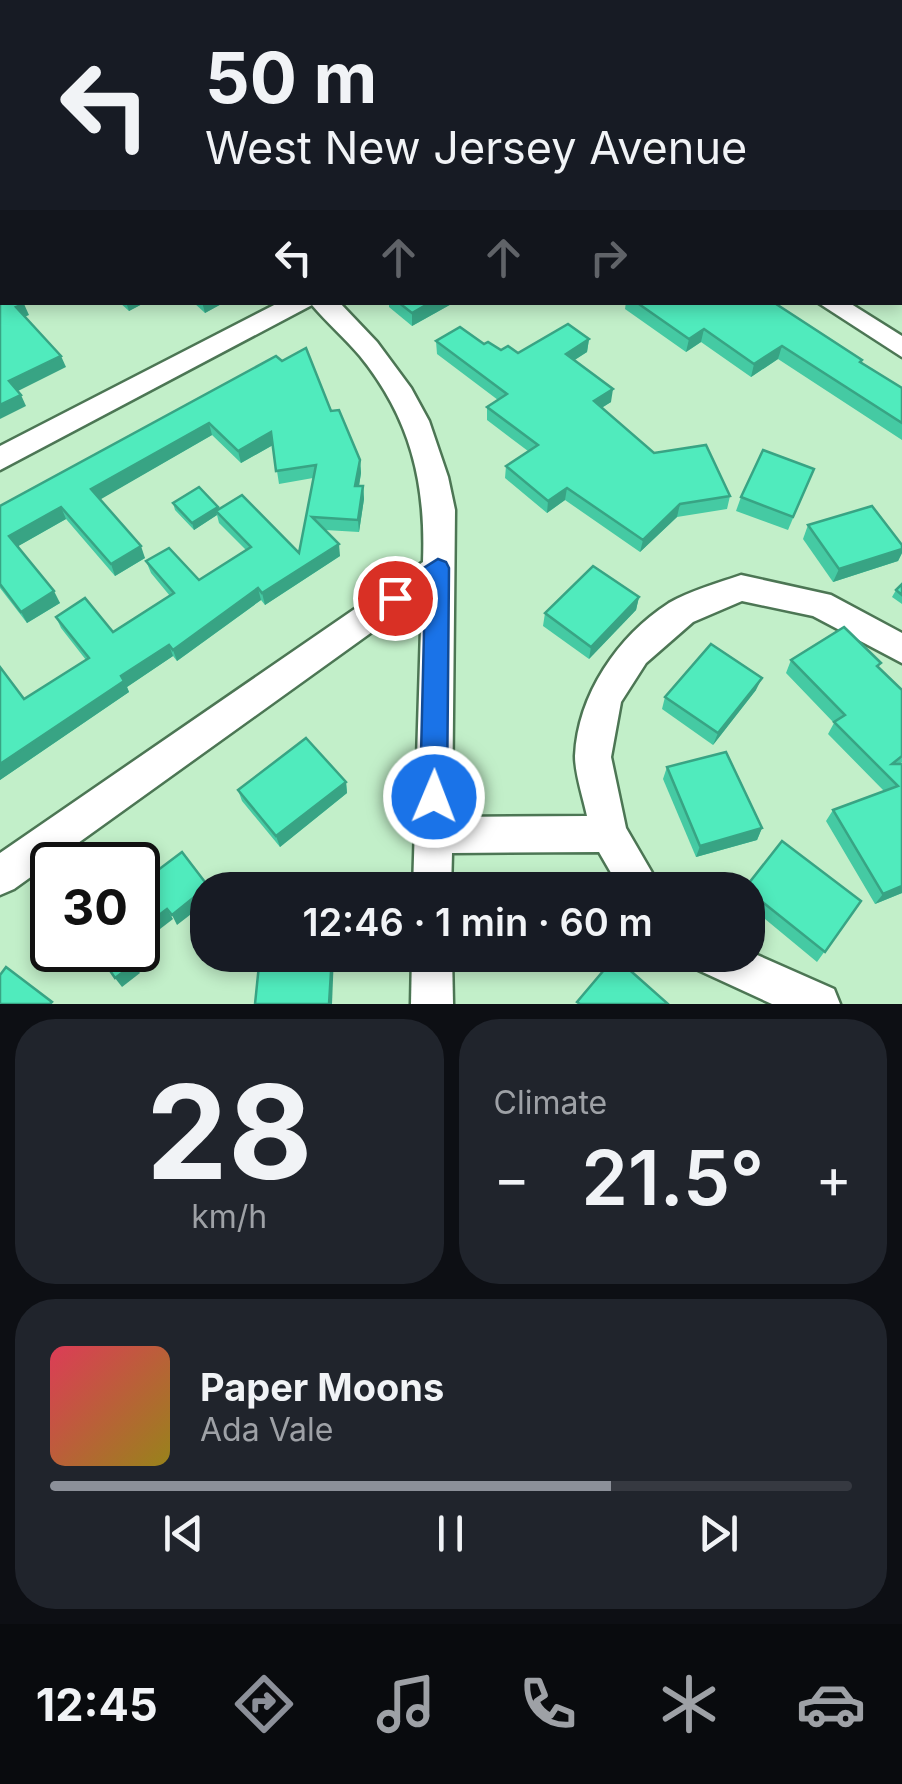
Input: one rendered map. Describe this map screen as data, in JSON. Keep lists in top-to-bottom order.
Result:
{
  "page": {
    "turn": ["50 m", "West New Jersey Avenue"],
    "limit": "30",
    "trip": "12:46 · 1 min · 60 m",
    "tile": [
      ["28", "km/h"],
      "Climate"
    ],
    "heat": ["−", "21.5°", "+"],
    "song": ["Paper Moons", "Ada Vale"],
    "tabs": "12:45"
  }
}
